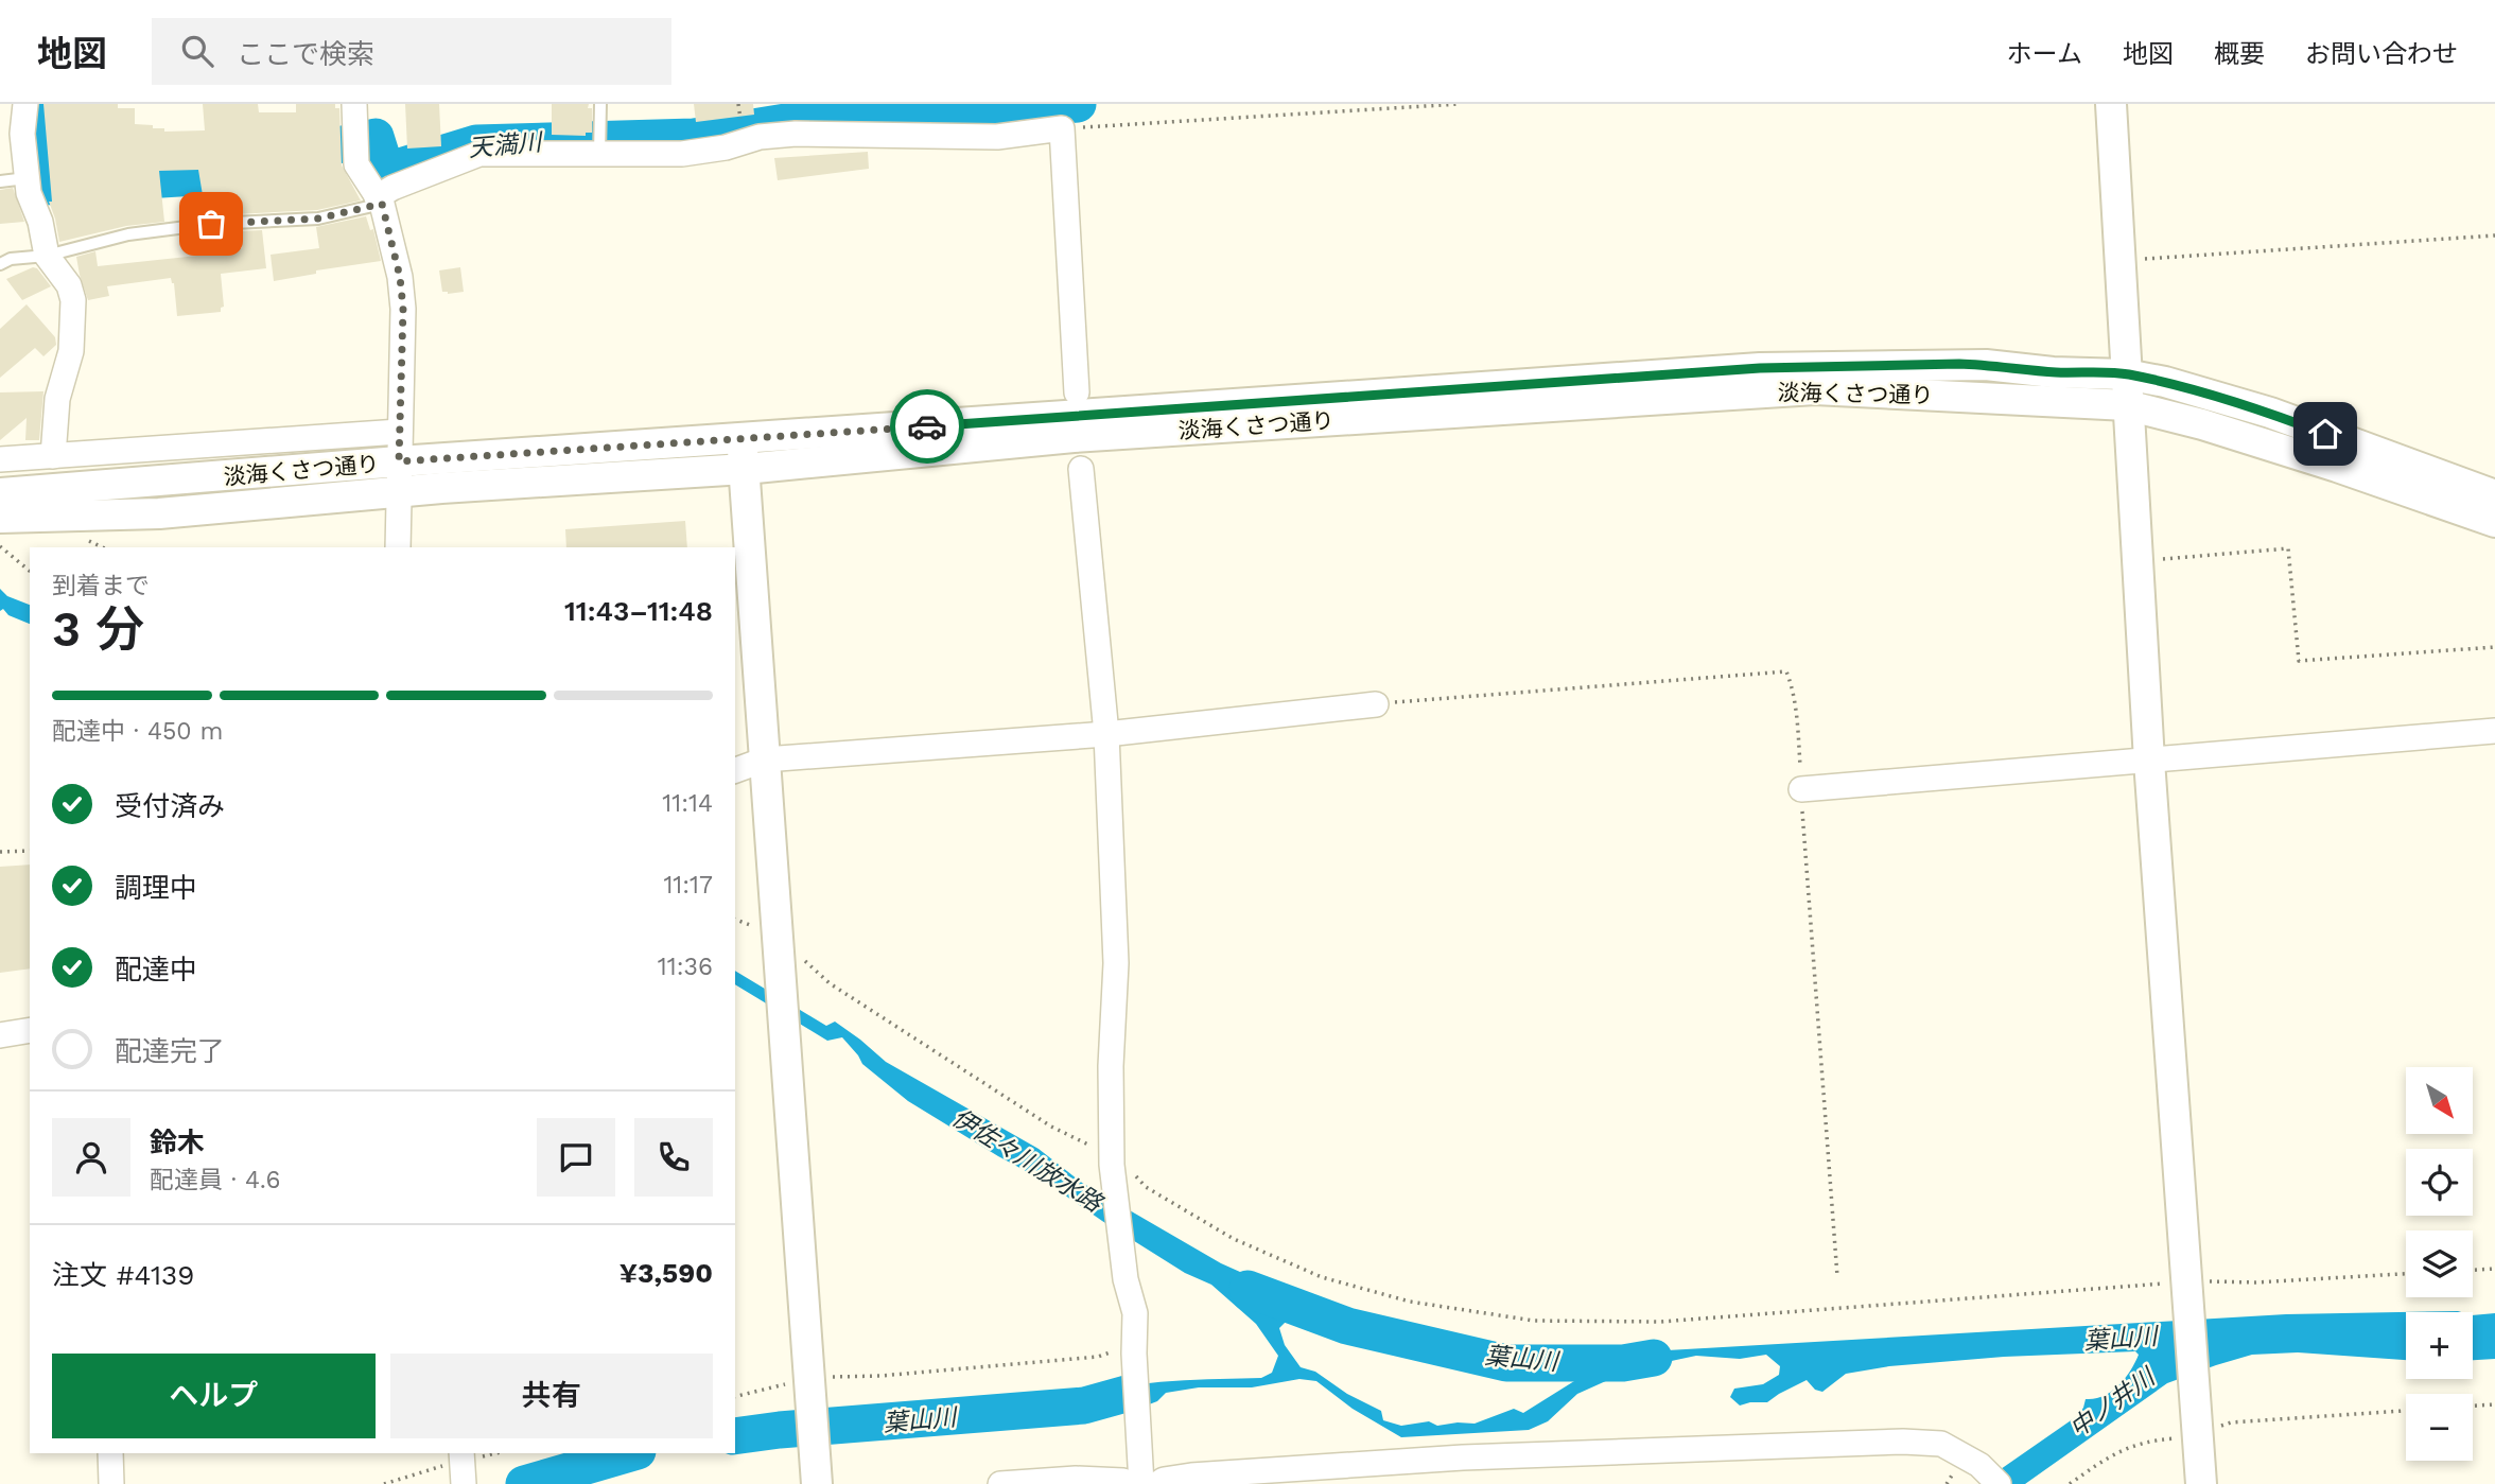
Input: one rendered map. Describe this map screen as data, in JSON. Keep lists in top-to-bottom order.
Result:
{
  "streets": {
    "street": ["淡海くさつ通り"]
  },
  "water": [
    "天満川",
    "伊佐々川放水路",
    "葉山川",
    "中ノ井川"
  ],
  "north": "bottom right",
  "page": {
    "header": "地図",
    "search": "ここで検索",
    "nav": [
      "ホーム",
      "地図",
      "概要",
      "お問い合わせ"
    ],
    "heading": ["3 分", "到着まで", "11:43–11:48"],
    "panel": [
      "鈴木",
      "配達員 · 4.6",
      "注文 #4139",
      "¥3,590"
    ],
    "bar": "配達中 · 450 m",
    "list": [
      ["受付済み", "11:14"],
      ["調理中", "11:17"],
      ["配達中", "11:36"],
      "配達完了"
    ],
    "map_buttons": ["+", "−"],
    "buttons": ["ヘルプ", "共有"]
  }
}
